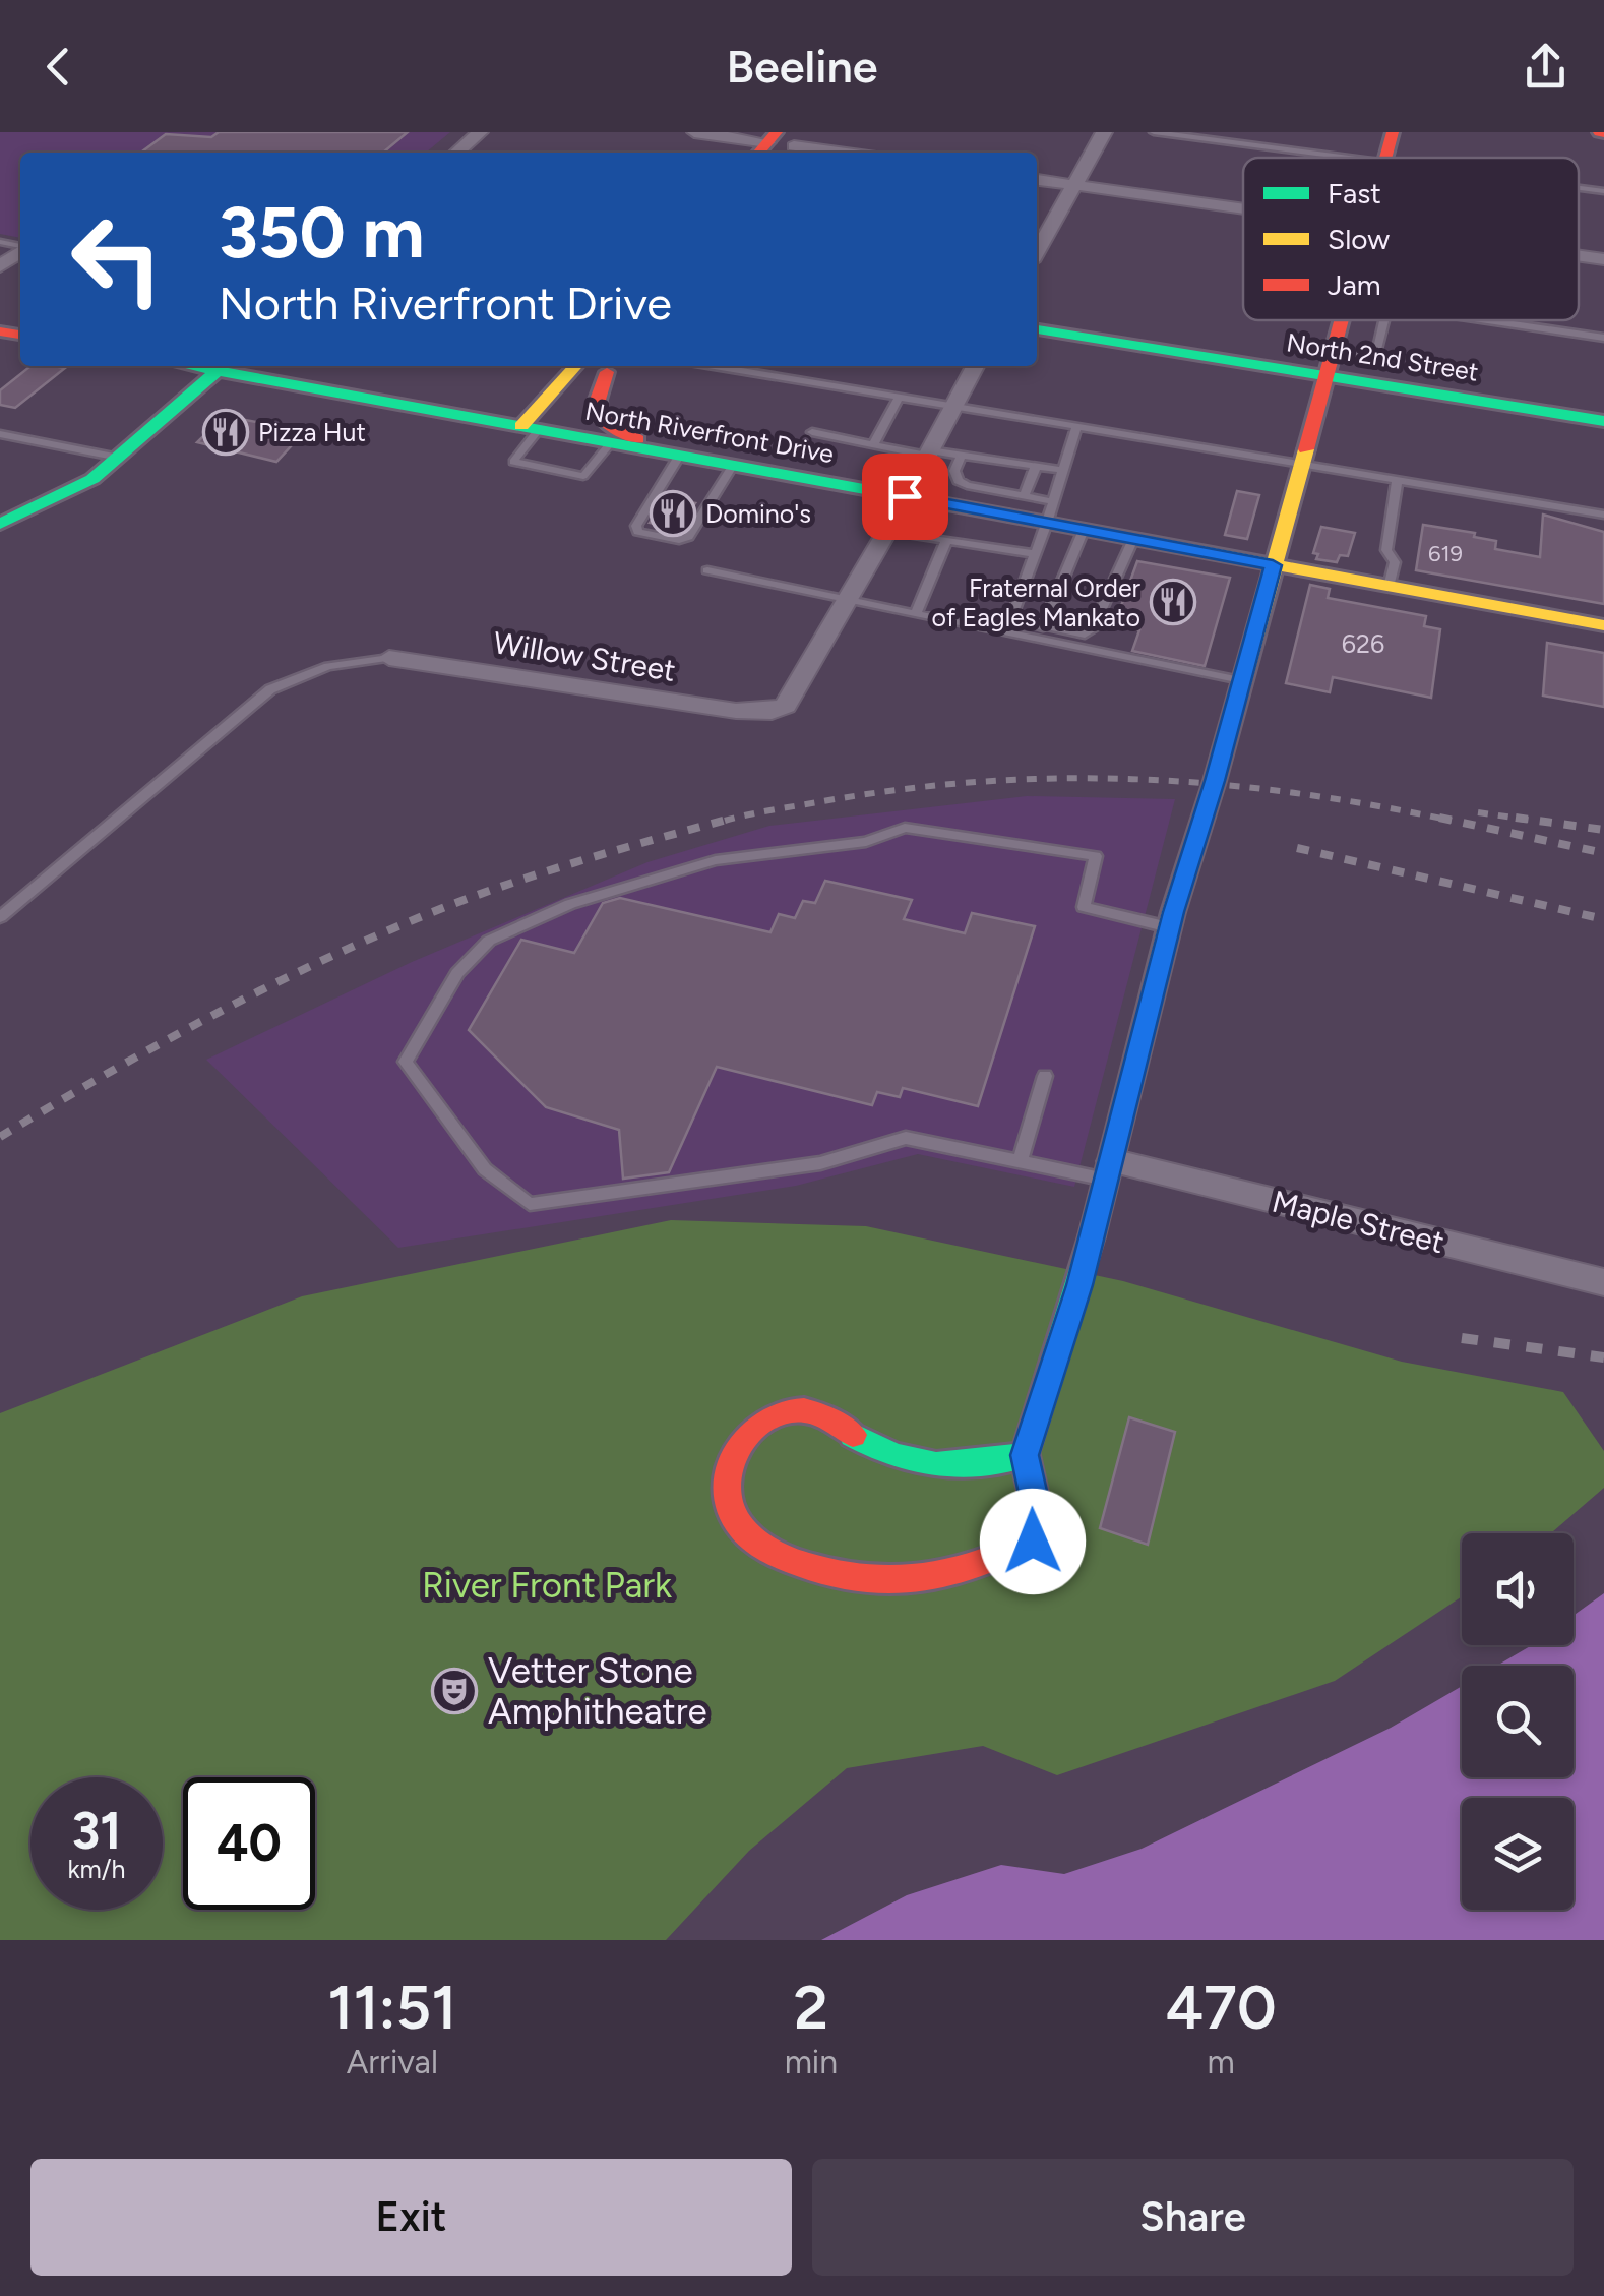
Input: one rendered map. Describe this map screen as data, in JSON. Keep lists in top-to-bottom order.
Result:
{
  "streets": {
    "street": [
      "North 2nd Street",
      "North Riverfront Drive",
      "Willow Street",
      "Maple Street"
    ]
  },
  "parks": ["River Front Park"],
  "places": {
    "restaurant": ["Pizza Hut", "Domino's", "Fraternal Order of Eagles Mankato"],
    "theatre": ["Vetter Stone Amphitheatre"]
  },
  "house_numbers": ["619", "626"],
  "legend": ["Fast", "Slow", "Jam"],
  "page": {
    "header": "Beeline",
    "turn": ["350 m", "North Riverfront Drive"],
    "speed": "31 km/h",
    "limit": "40",
    "eta": [
      "11:51",
      "Arrival",
      "2",
      "min",
      "470",
      "m"
    ],
    "buttons": ["Exit", "Share"]
  }
}
